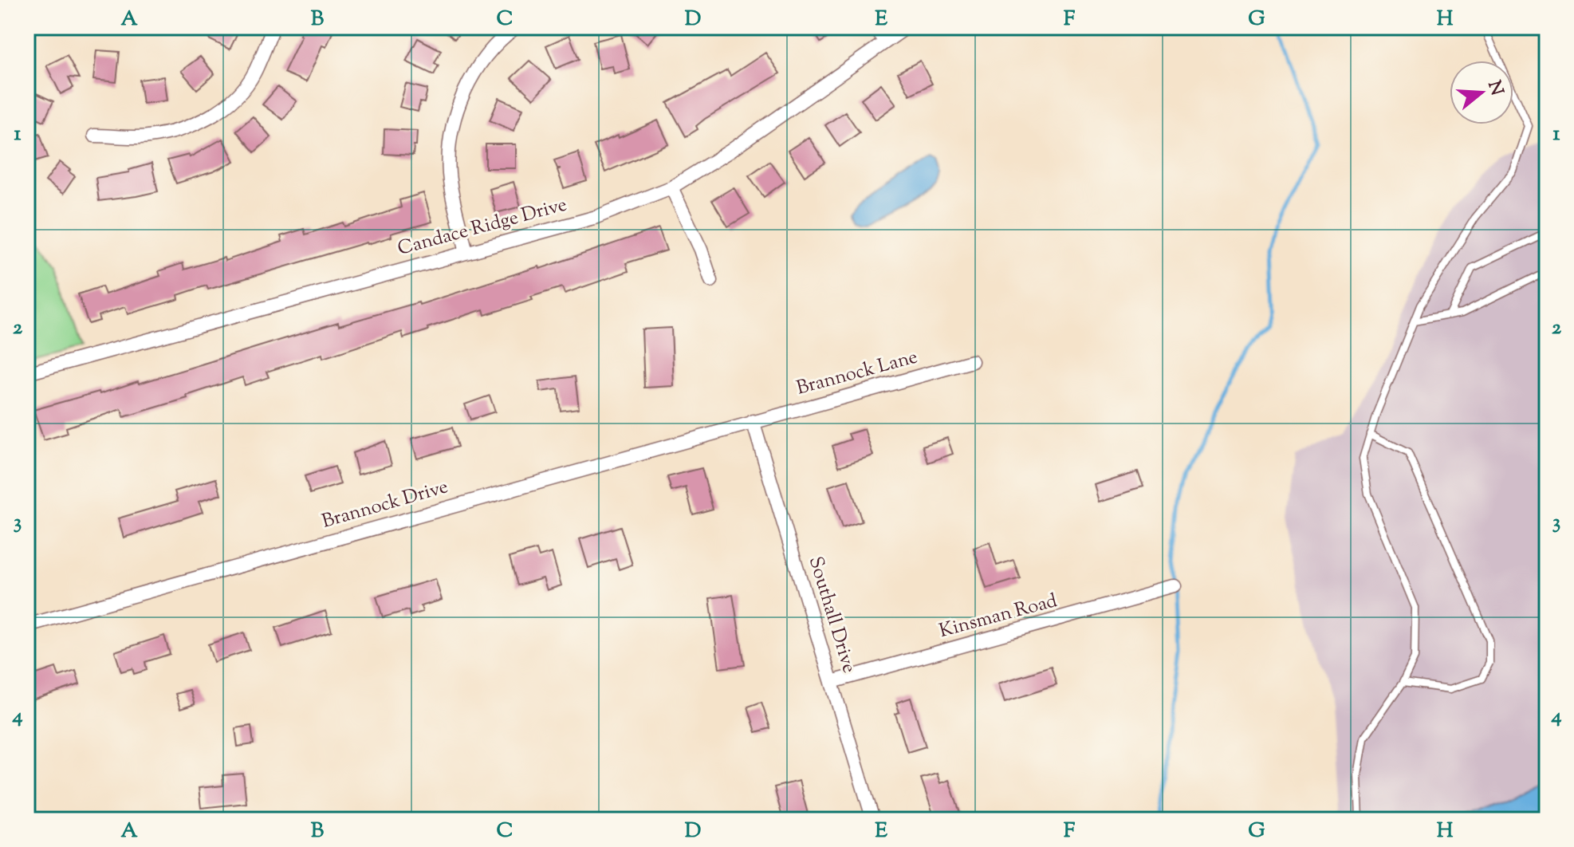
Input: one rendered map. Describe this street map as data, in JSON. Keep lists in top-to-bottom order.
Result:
{
  "streets": {
    "street": [
      "Candace Ridge Drive",
      "Brannock Lane",
      "Brannock Drive",
      "Southall Drive",
      "Kinsman Road"
    ]
  },
  "crossings": [
    ["Brannock Lane", "Brannock Drive"],
    ["Brannock Lane", "Southall Drive"],
    ["Brannock Drive", "Southall Drive"],
    ["Southall Drive", "Kinsman Road"]
  ],
  "north": "right",
  "grid": {
    "columns": [
      "A",
      "B",
      "C",
      "D",
      "E",
      "F",
      "G",
      "H"
    ],
    "rows": [
      "1",
      "2",
      "3",
      "4"
    ]
  }
}
